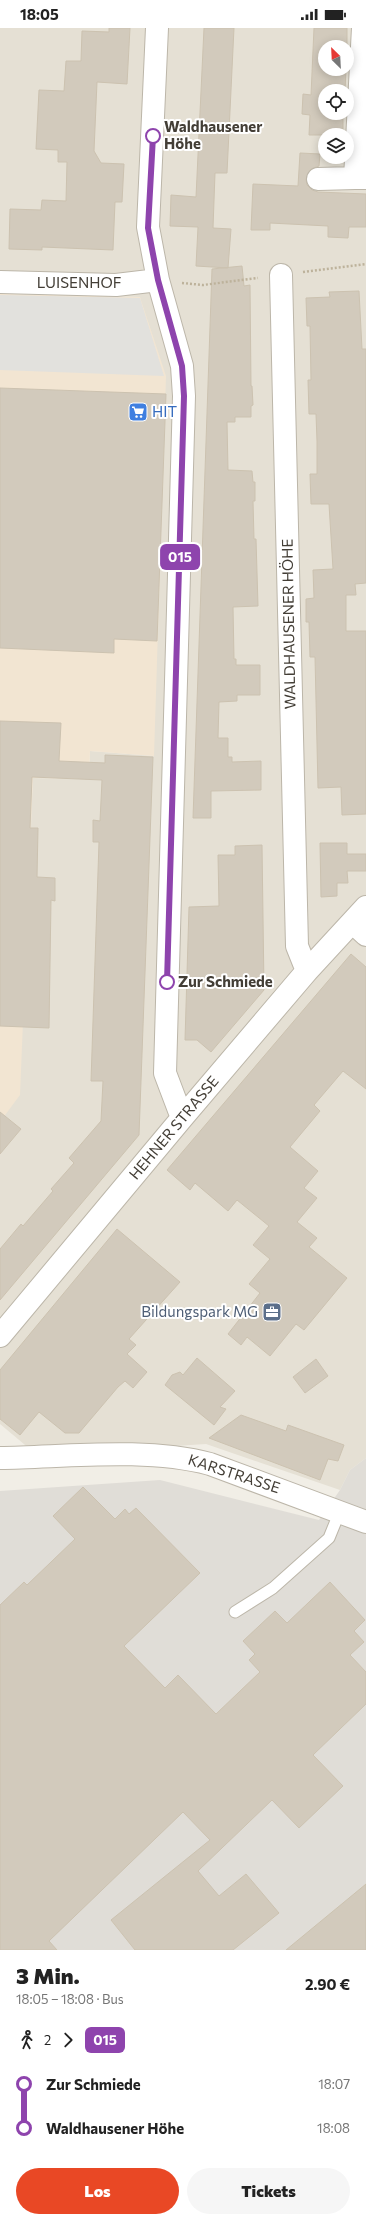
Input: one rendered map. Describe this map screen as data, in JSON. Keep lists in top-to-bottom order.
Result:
{
  "streets": {
    "street": [
      "LUISENHOF",
      "WALDHAUSENER HÖHE",
      "HEHNER STRASSE",
      "KARSTRASSE"
    ]
  },
  "crossings": [
    ["WALDHAUSENER HÖHE", "HEHNER STRASSE"]
  ],
  "places": {
    "other": ["Waldhausener Höhe", "Zur Schmiede"],
    "supermarket": ["HIT"],
    "office": ["Bildungspark MG"]
  },
  "lines": ["bus line 015"],
  "north": "top left",
  "page": {
    "status": "18:05",
    "on_map": "015",
    "heading": ["3 Min.", "18:05 – 18:08 · Bus", "2.90 €"],
    "legs": ["2", "015"],
    "list": [
      {
        "name": "Zur Schmiede",
        "value": "18:07"
      },
      {
        "name": "Waldhausener Höhe",
        "value": "18:08"
      }
    ],
    "buttons": ["Los", "Tickets"]
  }
}
